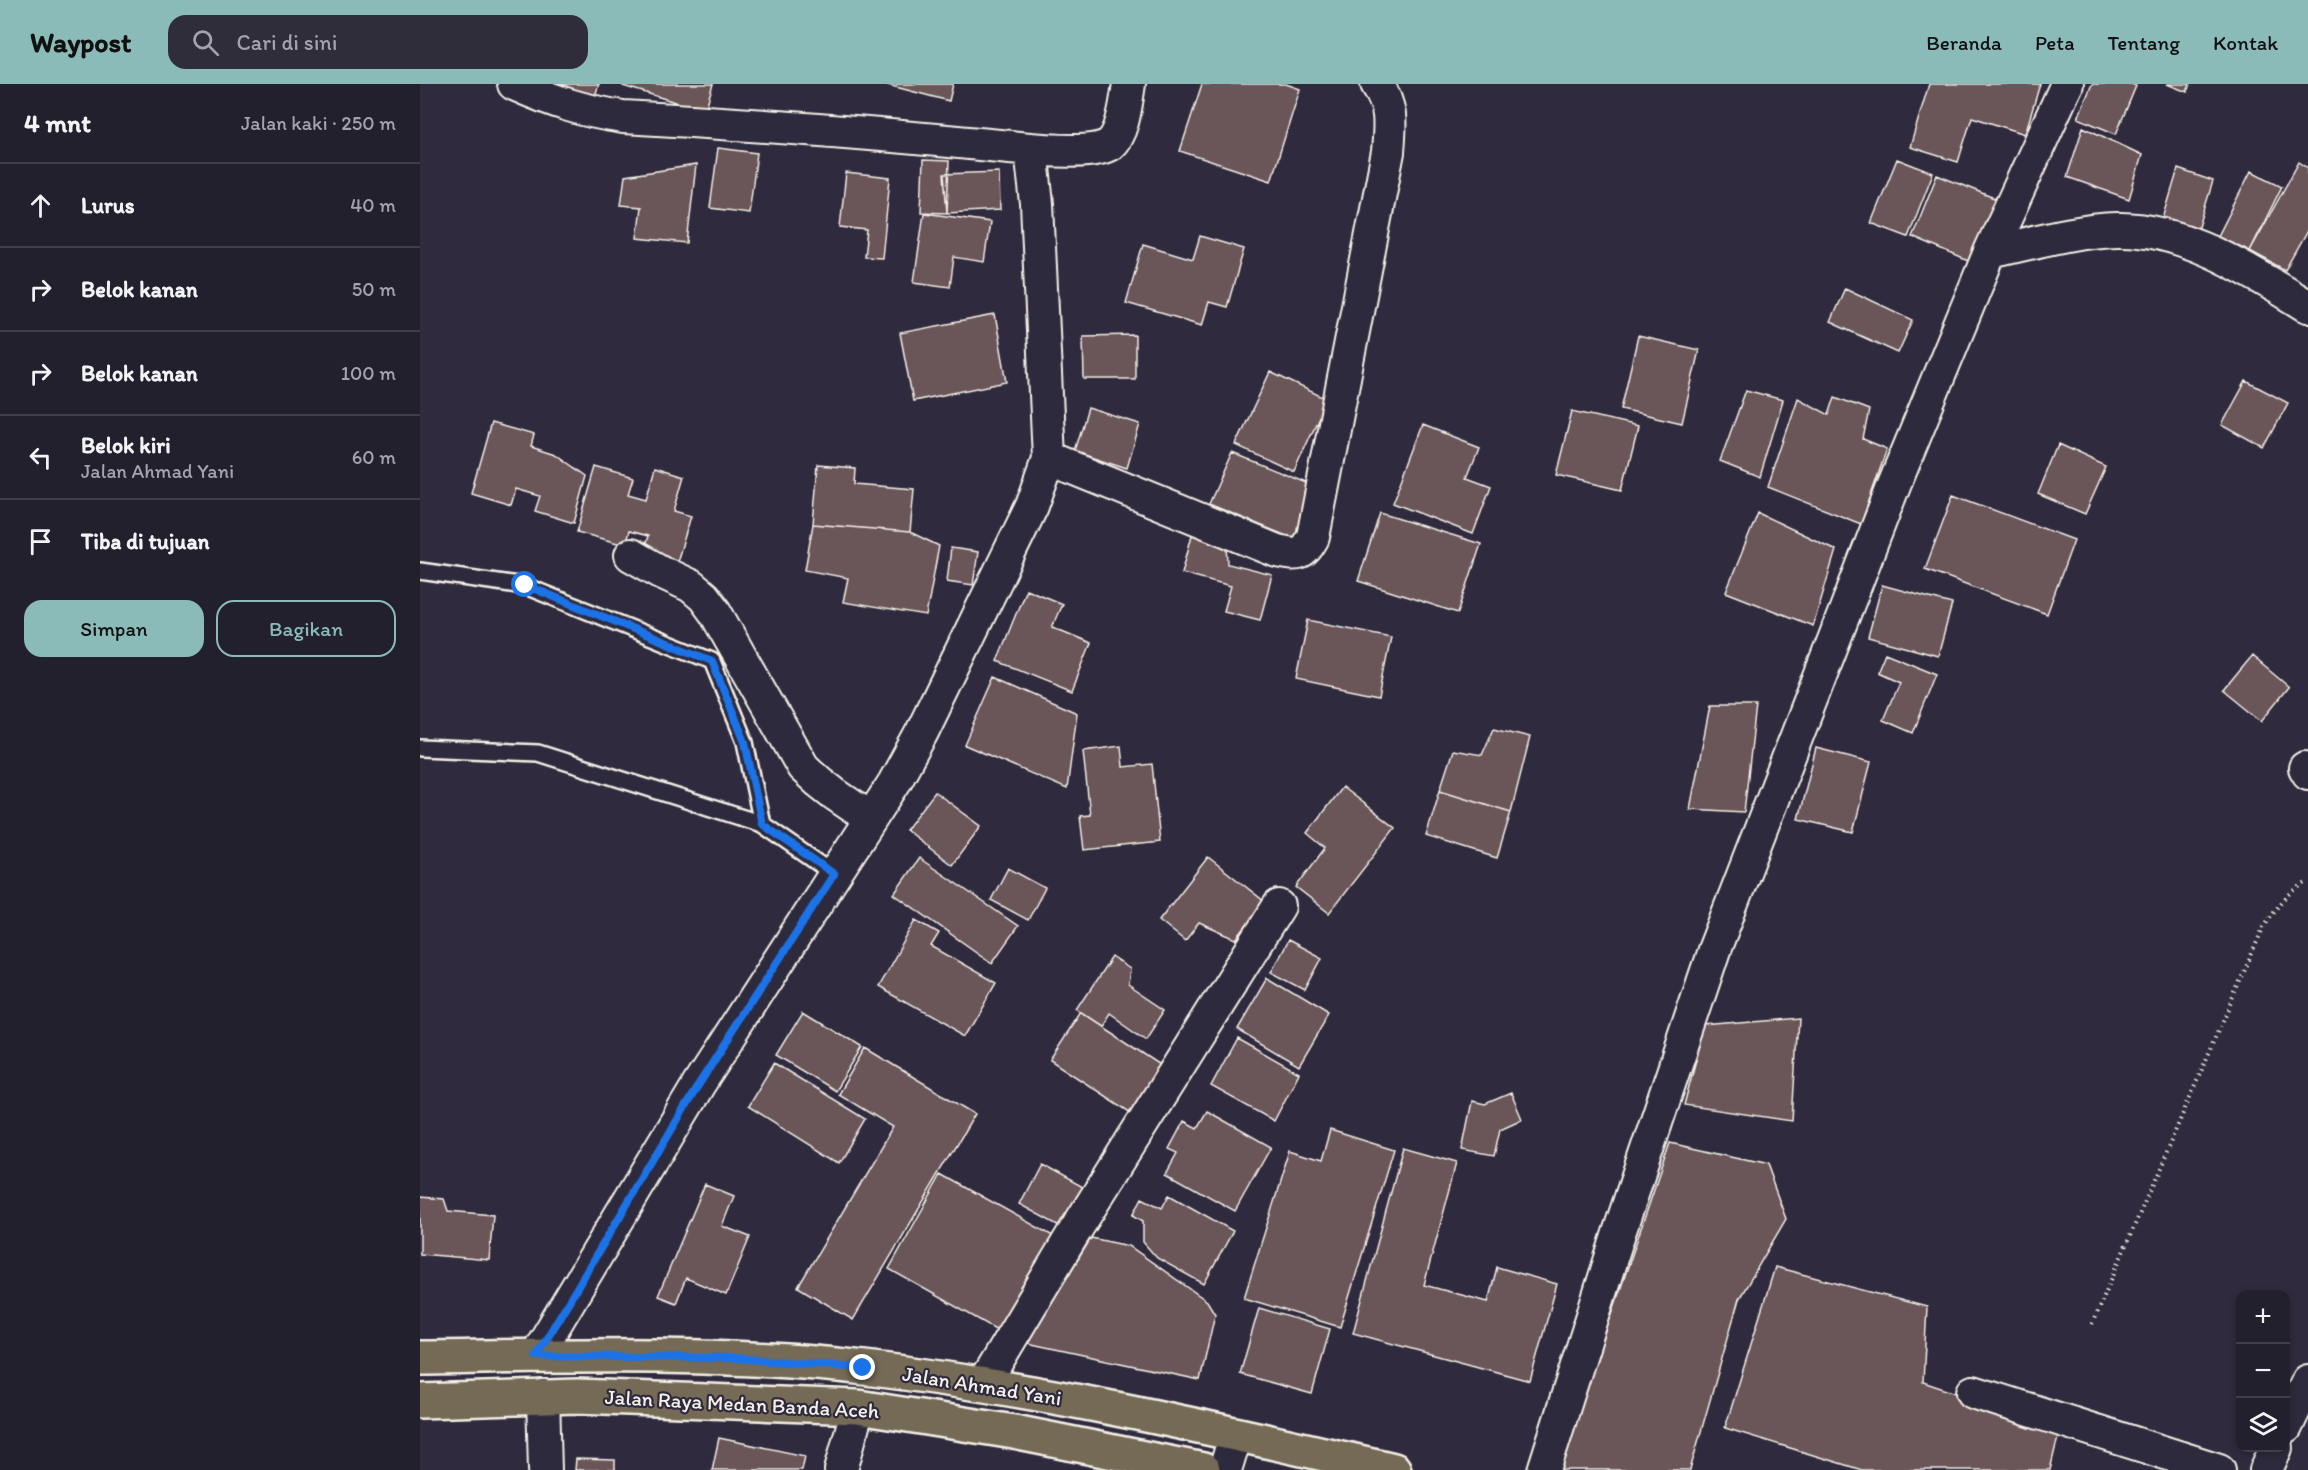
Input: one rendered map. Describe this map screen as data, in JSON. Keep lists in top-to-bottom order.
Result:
{
  "streets": {
    "main road": ["Jalan Ahmad Yani", "Jalan Raya Medan Banda Aceh"]
  },
  "page": {
    "header": "Waypost",
    "search": "Cari di sini",
    "nav": [
      "Beranda",
      "Peta",
      "Tentang",
      "Kontak"
    ],
    "heading": ["4 mnt", "Jalan kaki · 250 m"],
    "list": [
      ["Lurus", "40 m"],
      ["Belok kanan", "50 m"],
      ["Belok kanan", "100 m"],
      ["Belok kiri", "Jalan Ahmad Yani", "60 m"],
      "Tiba di tujuan"
    ],
    "buttons": ["Simpan", "Bagikan"],
    "map_buttons": ["+", "−"]
  }
}
